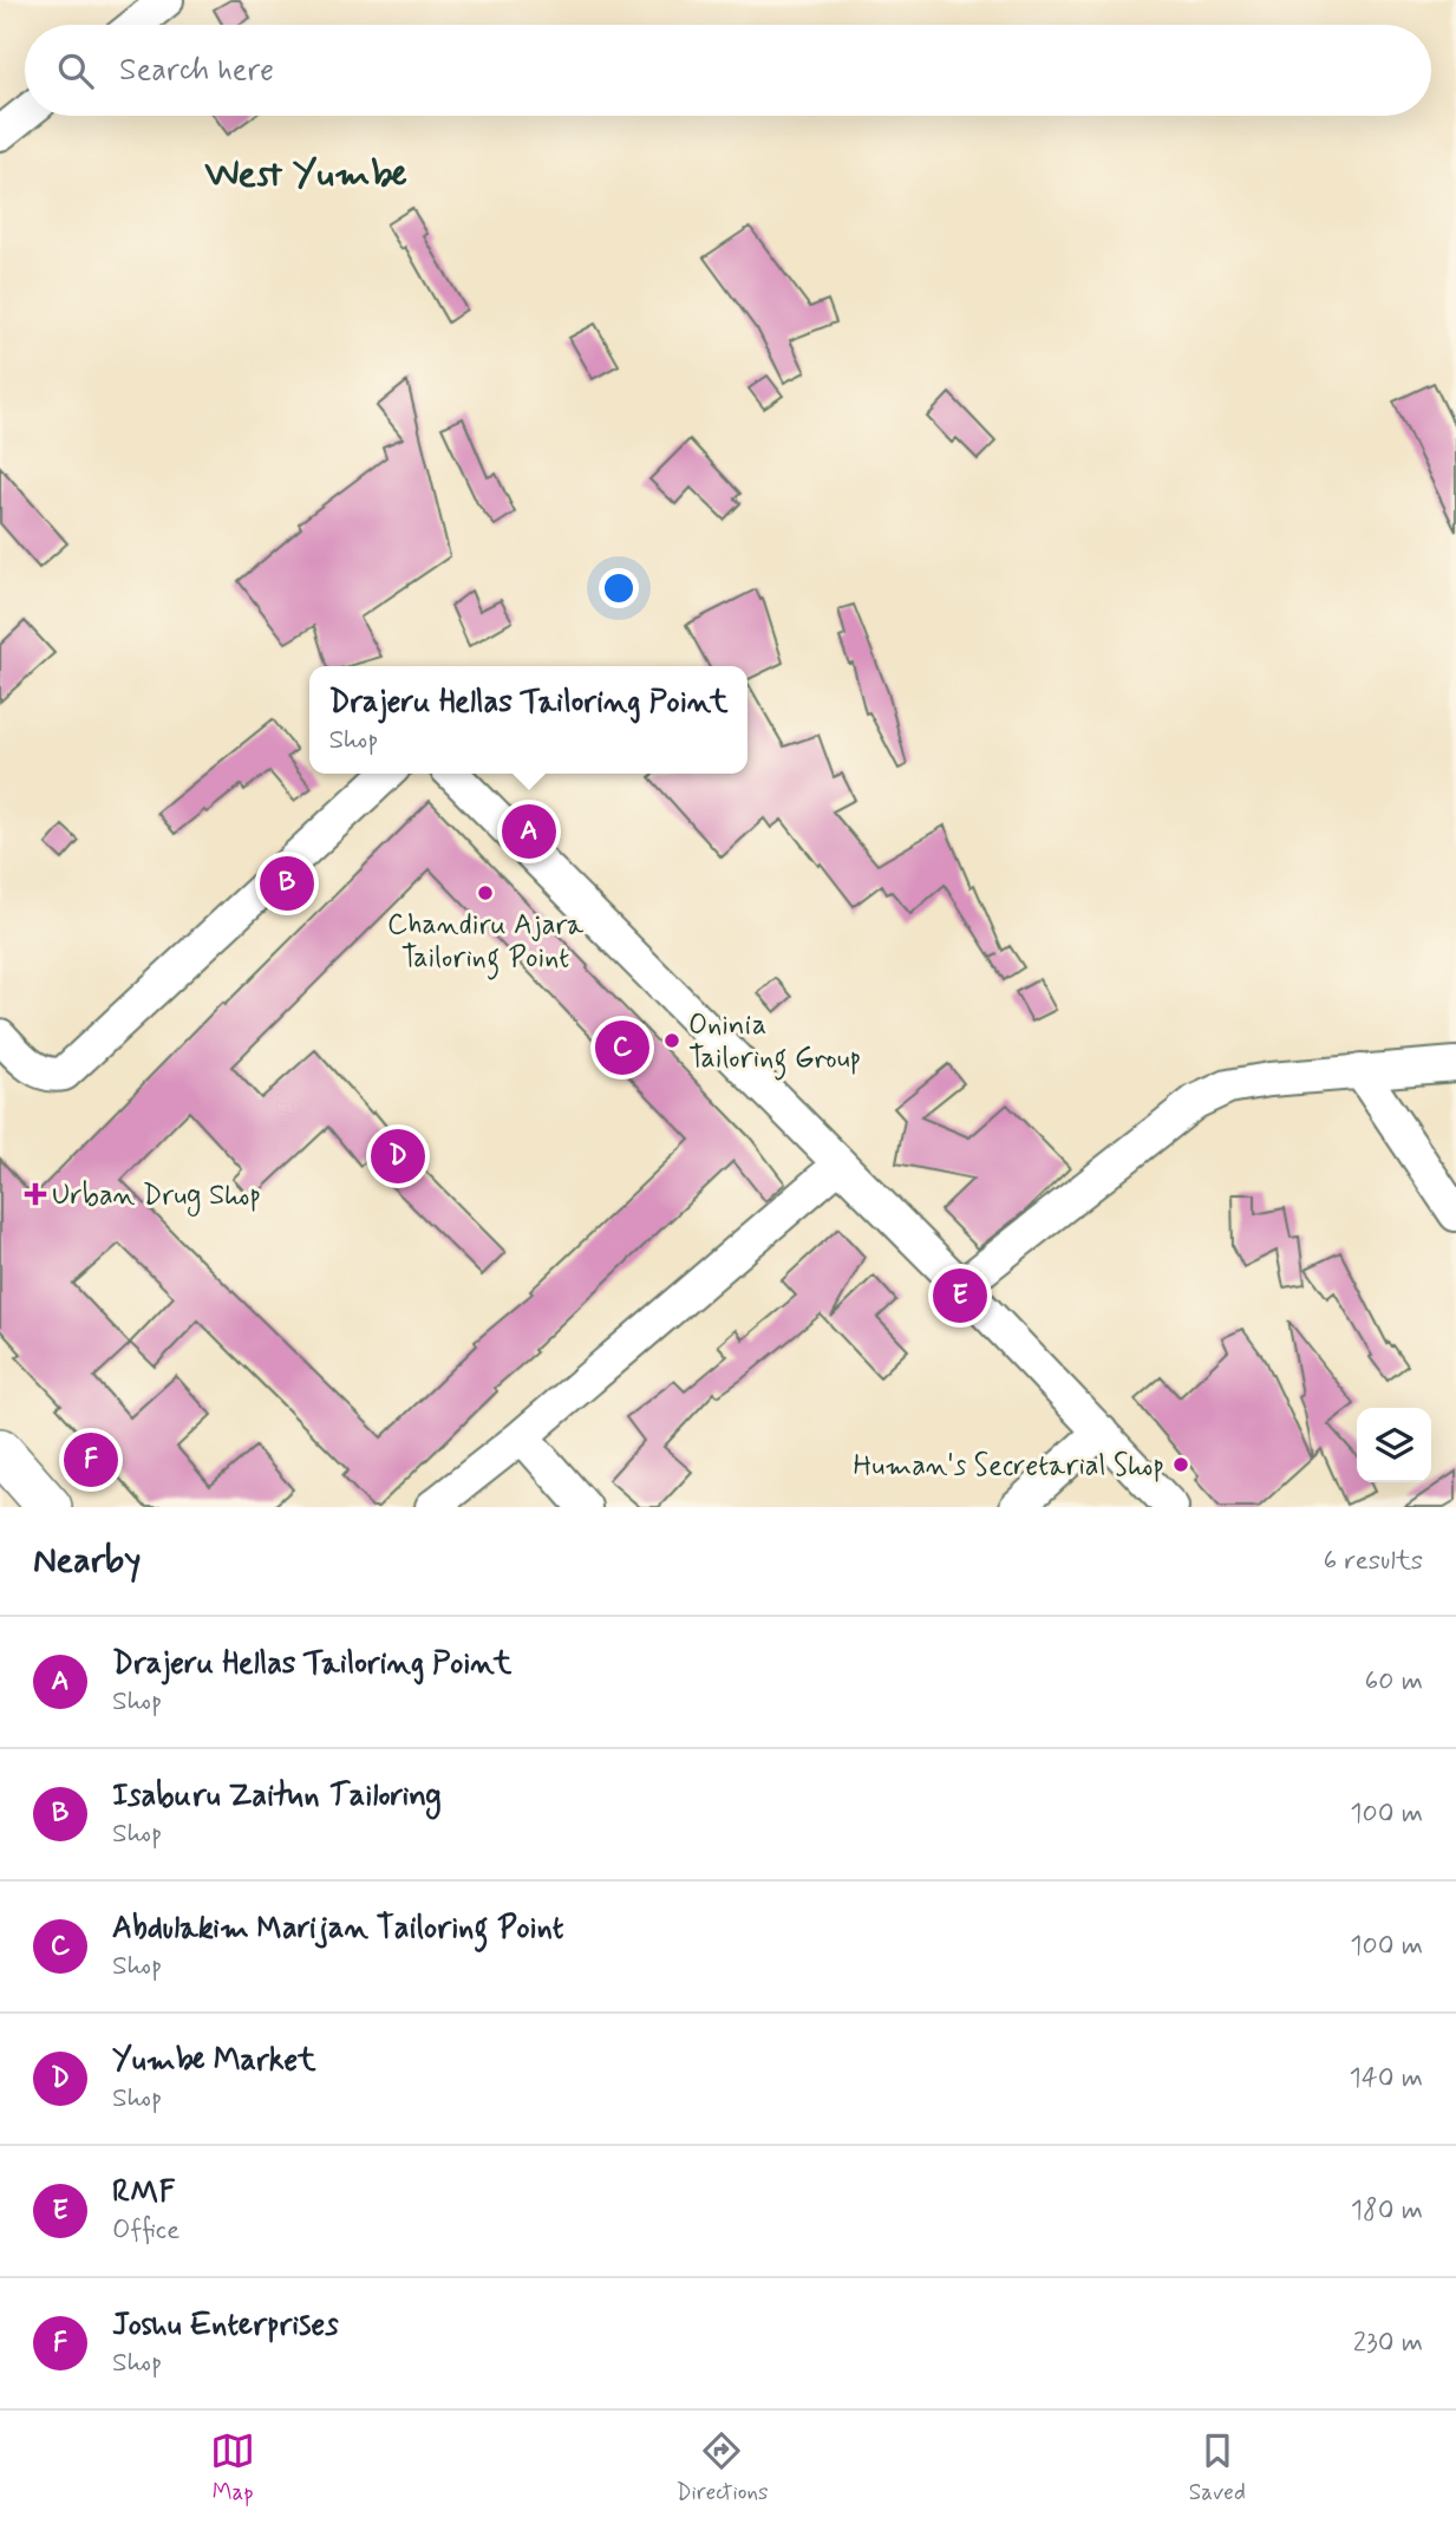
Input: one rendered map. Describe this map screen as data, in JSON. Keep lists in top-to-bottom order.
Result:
{
  "districts": ["West Yumbe"],
  "places": {
    "other": ["Chandiru Ajara Tailoring Point", "Oninia Tailoring Group", "Human's Secretarial Shop"],
    "health": ["Urban Drug Shop"]
  },
  "page": {
    "search": "Search here",
    "popup": ["Drajeru Hellas Tailoring Point", "Shop"],
    "pins": [
      "A",
      "B",
      "C",
      "D",
      "E",
      "F"
    ],
    "heading": ["Nearby", "6 results"],
    "list": [
      {
        "mark": "A",
        "name": "Drajeru Hellas Tailoring Point",
        "note": "Shop",
        "value": "60 m"
      },
      {
        "mark": "B",
        "name": "Isaburu Zaitun Tailoring",
        "note": "Shop",
        "value": "100 m"
      },
      {
        "mark": "C",
        "name": "Abdulakim Marijan Tailoring Point",
        "note": "Shop",
        "value": "100 m"
      },
      {
        "mark": "D",
        "name": "Yumbe Market",
        "note": "Shop",
        "value": "140 m"
      },
      {
        "mark": "E",
        "name": "RMF",
        "note": "Office",
        "value": "180 m"
      },
      {
        "mark": "F",
        "name": "Joshu Enterprises",
        "note": "Shop",
        "value": "230 m"
      }
    ],
    "nav": ["Map", "Directions", "Saved"]
  }
}
